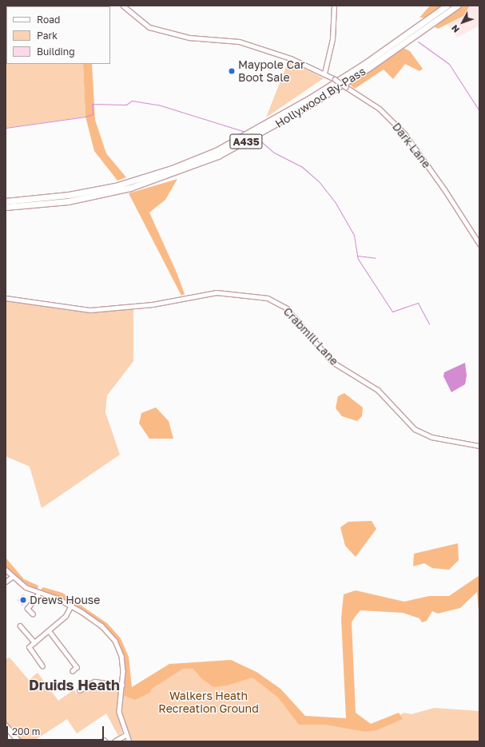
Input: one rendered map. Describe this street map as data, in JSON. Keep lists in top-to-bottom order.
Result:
{
  "streets": {
    "highway": ["Hollywood By-Pass", "A435"],
    "street": ["Dark Lane", "Crabmill Lane"]
  },
  "districts": ["Druids Heath"],
  "parks": ["Walkers Heath Recreation Ground"],
  "places": ["Maypole Car Boot Sale", "Drews House"],
  "legend": ["Road", "Park", "Building"],
  "scale_bar": "200 m",
  "north": "bottom left"
}
